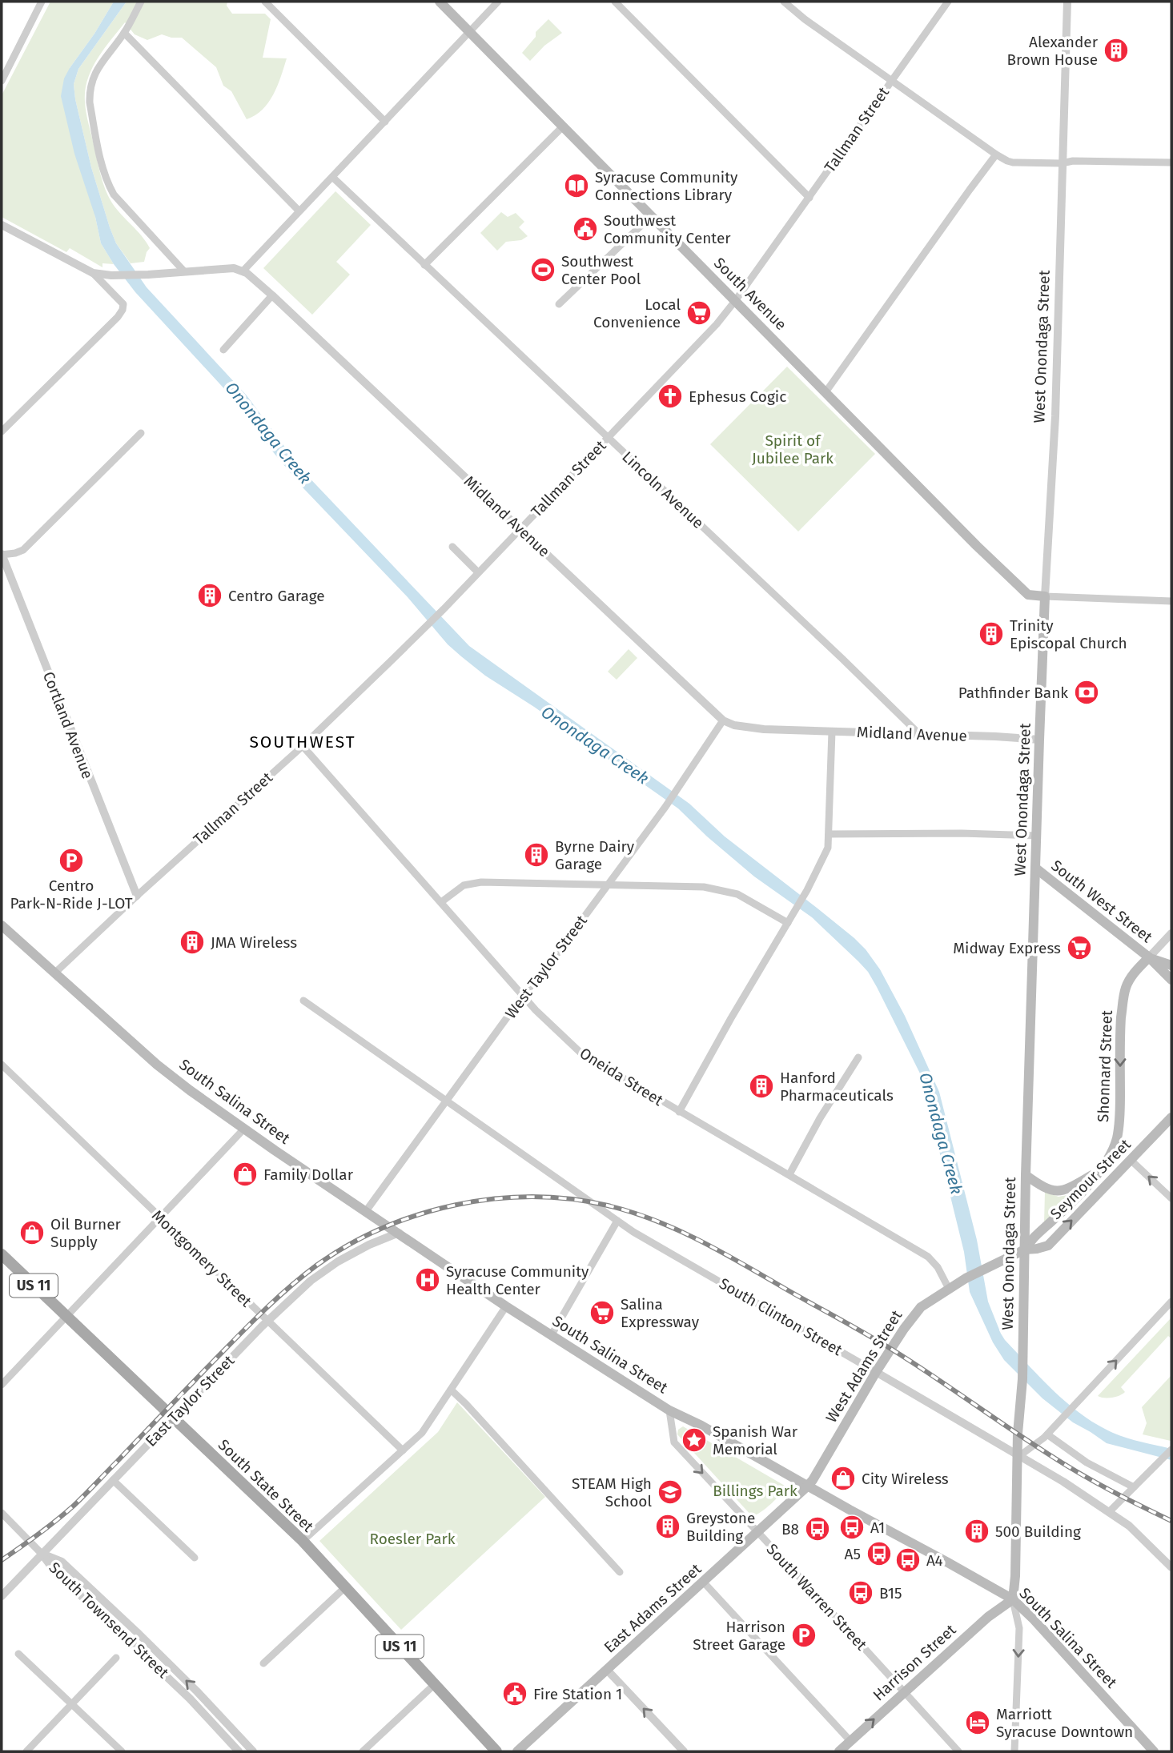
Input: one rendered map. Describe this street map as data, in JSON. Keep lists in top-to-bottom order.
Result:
{
  "streets": {
    "main road": [
      "South Avenue",
      "West Onondaga Street",
      "South West Street",
      "Shonnard Street",
      "South Salina Street",
      "Seymour Street",
      "US 11",
      "West Adams Street",
      "South State Street",
      "East Adams Street",
      "Harrison Street"
    ],
    "street": [
      "Tallman Street",
      "Lincoln Avenue",
      "Midland Avenue",
      "Cortland Avenue",
      "West Taylor Street",
      "Oneida Street",
      "Montgomery Street",
      "South Clinton Street",
      "East Taylor Street",
      "South Warren Street",
      "South Townsend Street"
    ]
  },
  "crossings": [
    ["Tallman Street", "South Avenue"],
    ["Tallman Street", "Lincoln Avenue"],
    ["Tallman Street", "Midland Avenue"],
    ["Tallman Street", "Cortland Avenue"],
    ["Tallman Street", "Oneida Street"],
    ["Tallman Street", "South Salina Street"],
    ["South Avenue", "West Onondaga Street"],
    ["West Onondaga Street", "Midland Avenue"],
    ["West Onondaga Street", "South West Street"],
    ["West Onondaga Street", "Shonnard Street"],
    ["West Onondaga Street", "South Salina Street"],
    ["West Onondaga Street", "Seymour Street"],
    ["West Onondaga Street", "South Clinton Street"],
    ["West Onondaga Street", "West Adams Street"],
    ["West Onondaga Street", "Harrison Street"],
    ["Lincoln Avenue", "Midland Avenue"],
    ["Midland Avenue", "West Taylor Street"],
    ["South West Street", "Shonnard Street"],
    ["West Taylor Street", "Oneida Street"],
    ["West Taylor Street", "South Salina Street"],
    ["West Taylor Street", "South Clinton Street"],
    ["Shonnard Street", "Seymour Street"],
    ["Shonnard Street", "West Adams Street"],
    ["Oneida Street", "West Adams Street"],
    ["South Salina Street", "West Adams Street"],
    ["South Salina Street", "East Taylor Street"],
    ["South Salina Street", "South Warren Street"],
    ["South Salina Street", "East Adams Street"],
    ["South Salina Street", "Harrison Street"],
    ["Seymour Street", "West Adams Street"],
    ["Montgomery Street", "East Taylor Street"],
    ["South Clinton Street", "West Adams Street"],
    ["West Adams Street", "East Adams Street"],
    ["East Taylor Street", "South State Street"],
    ["East Taylor Street", "South Townsend Street"],
    ["South Warren Street", "East Adams Street"],
    ["South Warren Street", "Harrison Street"]
  ],
  "one_way": ["Shonnard Street", "Seymour Street"],
  "districts": ["SOUTHWEST"],
  "water": ["Onondaga Creek"],
  "parks": ["Spirit of Jubilee Park", "Billings Park", "Roesler Park"],
  "places": {
    "building": [
      "Alexander Brown House",
      "Centro Garage",
      "Trinity Episcopal Church",
      "Byrne Dairy Garage",
      "JMA Wireless",
      "Hanford Pharmaceuticals",
      "Greystone Building",
      "500 Building"
    ],
    "library": ["Syracuse Community Connections Library"],
    "public building": ["Southwest Community Center", "Fire Station 1"],
    "sports": ["Southwest Center Pool"],
    "supermarket": ["Local Convenience", "Midway Express", "Salina Expressway"],
    "church": ["Ephesus Cogic"],
    "bank": ["Pathfinder Bank"],
    "parking": ["Centro Park-N-Ride J-LOT", "Harrison Street Garage"],
    "shop": ["Family Dollar", "Oil Burner Supply", "City Wireless"],
    "hospital": ["Syracuse Community Health Center"],
    "place": ["Spanish War Memorial"],
    "school or university": ["STEAM High School"],
    "bus stop": [
      "A1",
      "B8",
      "A5",
      "A4",
      "B15"
    ],
    "hotel": ["Marriott Syracuse Downtown"]
  }
}
